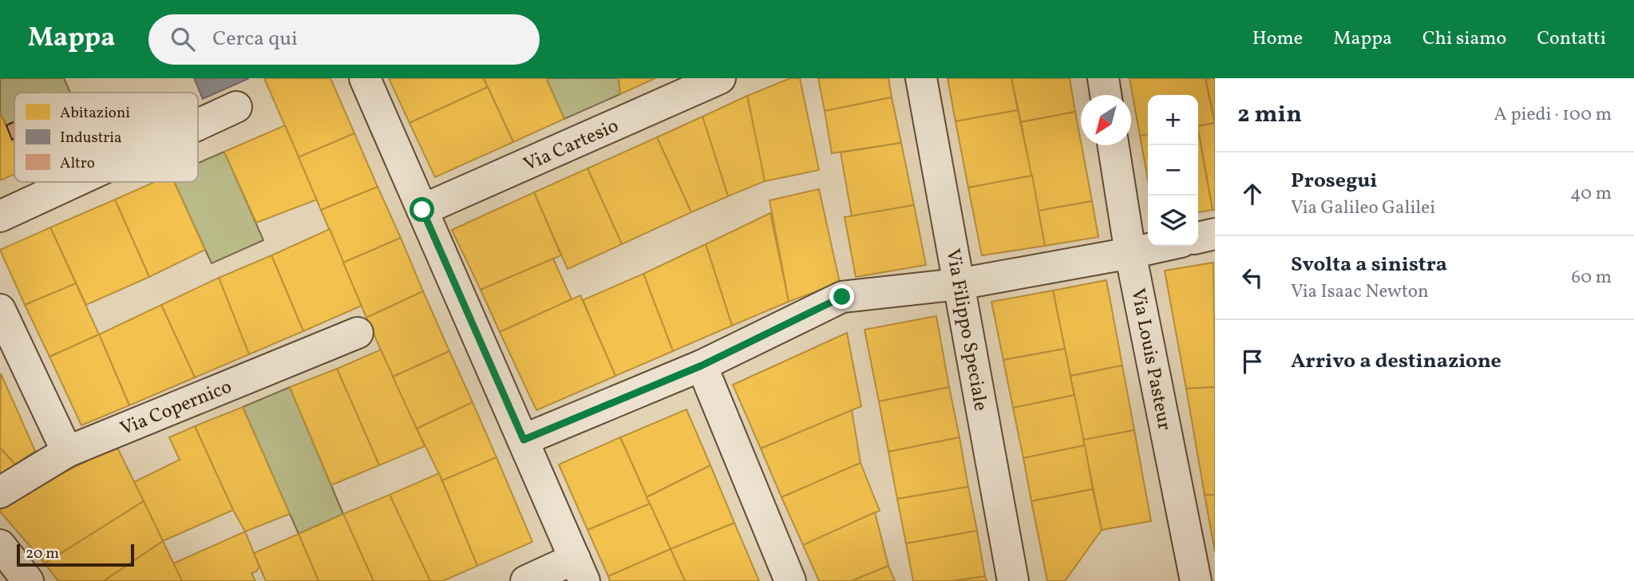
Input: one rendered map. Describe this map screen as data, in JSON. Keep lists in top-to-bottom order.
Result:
{
  "streets": {
    "street": [
      "Via Cartesio",
      "Via Filippo Speciale",
      "Via Louis Pasteur",
      "Via Copernico"
    ]
  },
  "legend": ["Abitazioni", "Industria", "Altro"],
  "scale_bar": "20 m",
  "north": "bottom left",
  "page": {
    "header": "Mappa",
    "search": "Cerca qui",
    "nav": [
      "Home",
      "Mappa",
      "Chi siamo",
      "Contatti"
    ],
    "heading": ["2 min", "A piedi · 100 m"],
    "map_buttons": ["+", "−"],
    "list": [
      ["Prosegui", "Via Galileo Galilei", "40 m"],
      ["Svolta a sinistra", "Via Isaac Newton", "60 m"],
      "Arrivo a destinazione"
    ],
    "scale": "20 m"
  }
}
